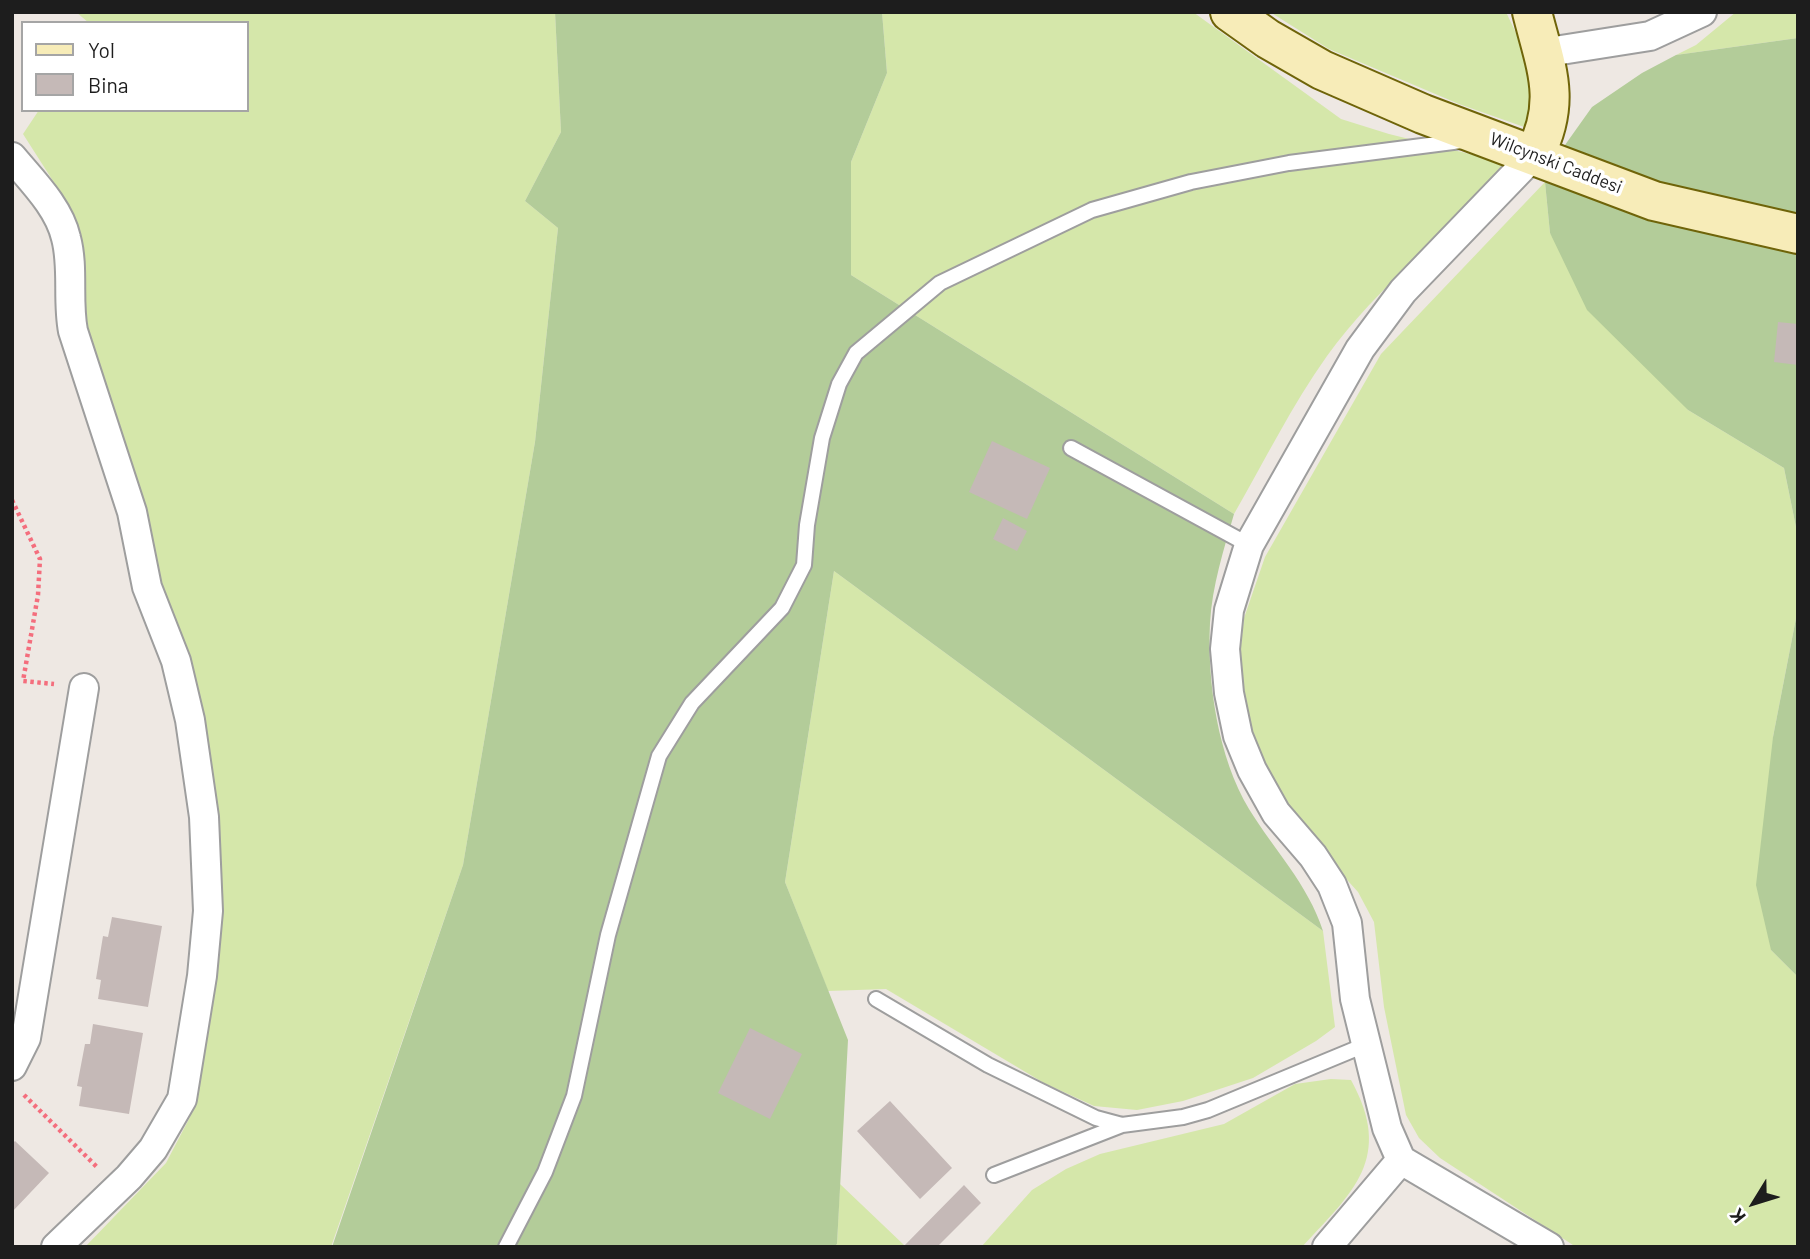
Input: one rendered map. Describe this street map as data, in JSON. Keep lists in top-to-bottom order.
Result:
{
  "streets": {
    "main road": ["Wilcynski Caddesi"]
  },
  "legend": ["Yol", "Bina"],
  "north": "bottom left"
}
